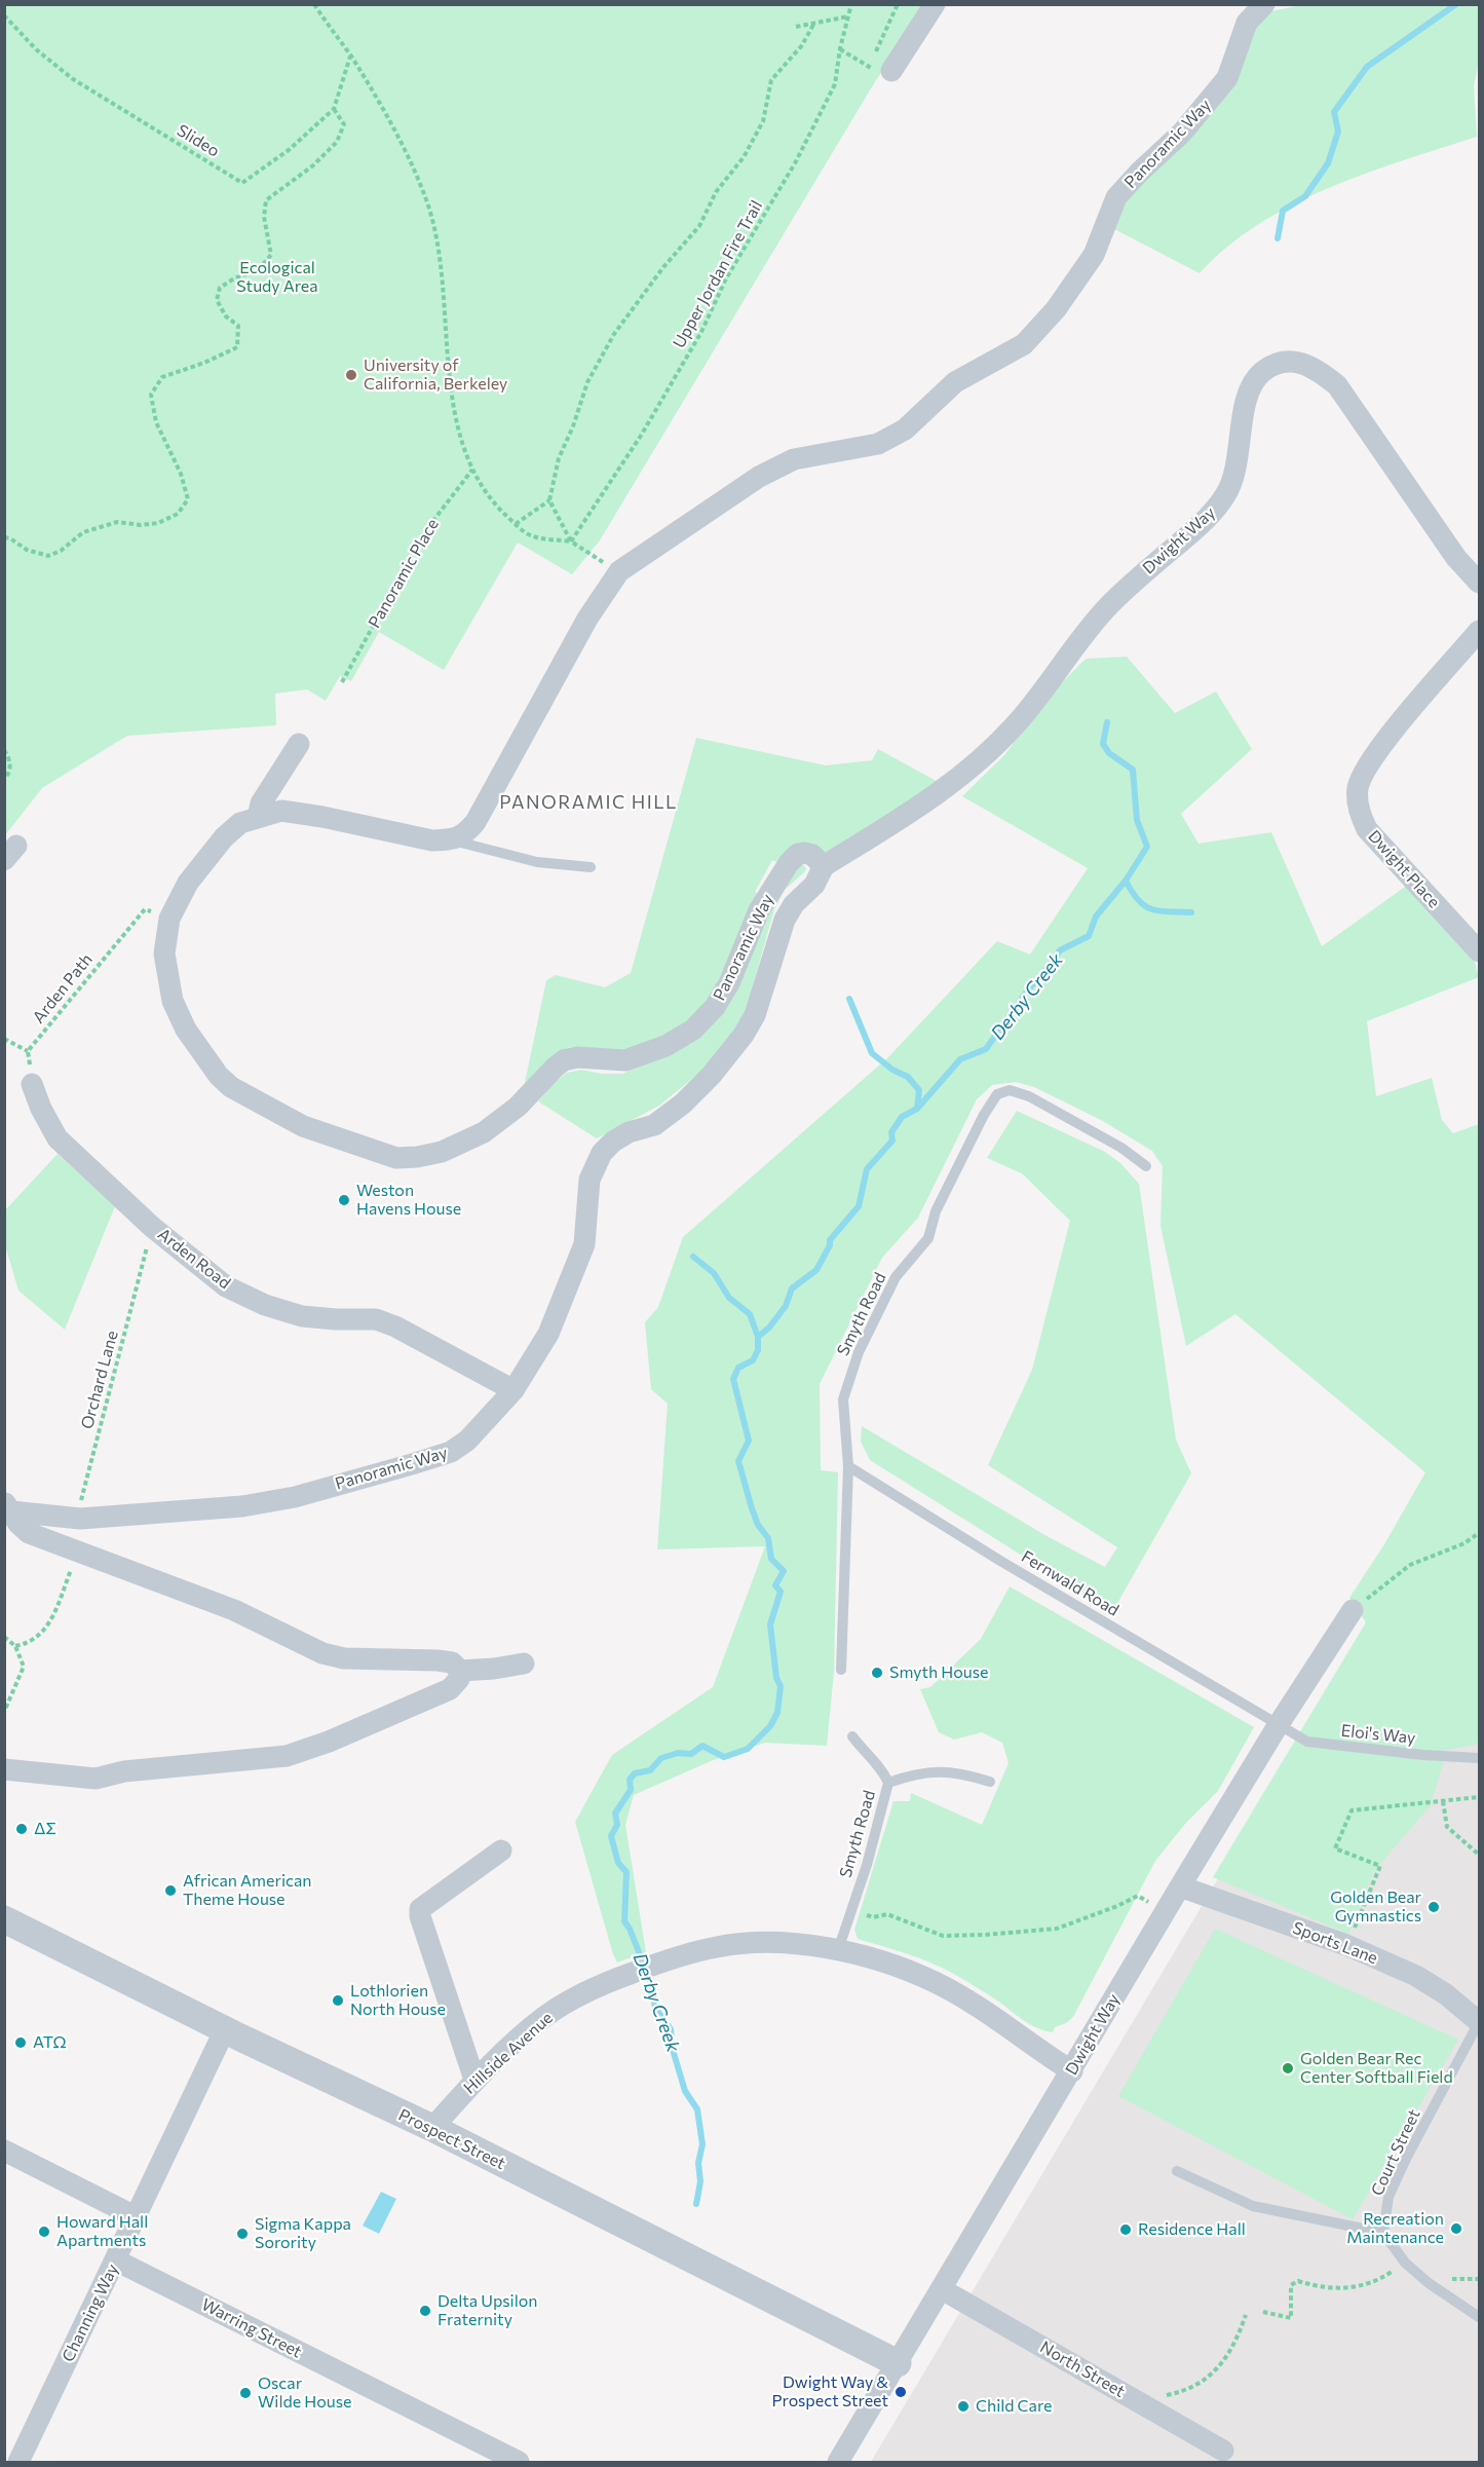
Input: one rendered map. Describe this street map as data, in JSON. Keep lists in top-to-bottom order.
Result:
{
  "streets": {
    "street": [
      "Panoramic Way",
      "Dwight Way",
      "Dwight Place",
      "Arden Road",
      "Sports Lane",
      "Hillside Avenue",
      "Prospect Street",
      "Channing Way",
      "Warring Street",
      "North Street"
    ],
    "lane": [
      "Smyth Road",
      "Fernwald Road",
      "Eloi's Way",
      "Court Street"
    ],
    "path": [
      "Slideo",
      "Upper Jordan Fire Trail",
      "Panoramic Place",
      "Arden Path",
      "Orchard Lane"
    ]
  },
  "crossings": [
    ["Panoramic Way", "Dwight Way"],
    ["Panoramic Way", "Arden Road"],
    ["Panoramic Way", "Orchard Lane"],
    ["Dwight Way", "Fernwald Road"],
    ["Dwight Way", "Eloi's Way"],
    ["Dwight Way", "Sports Lane"],
    ["Dwight Way", "Hillside Avenue"],
    ["Dwight Way", "Prospect Street"],
    ["Dwight Way", "North Street"],
    ["Arden Road", "Orchard Lane"],
    ["Smyth Road", "Fernwald Road"],
    ["Smyth Road", "Hillside Avenue"],
    ["Fernwald Road", "Eloi's Way"],
    ["Sports Lane", "Court Street"],
    ["Hillside Avenue", "Prospect Street"],
    ["Prospect Street", "Channing Way"],
    ["Channing Way", "Warring Street"]
  ],
  "districts": ["PANORAMIC HILL"],
  "water": ["Derby Creek"],
  "parks": ["Ecological Study Area"],
  "places": [
    "University of California, Berkeley",
    "Weston Havens House",
    "Smyth House",
    "ΔΣ",
    "African American Theme House",
    "Golden Bear Gymnastics",
    "Lothlorien North House",
    "ΑΤΩ",
    "Golden Bear Rec Center Softball Field",
    "Recreation Maintenance",
    "Residence Hall",
    "Howard Hall Apartments",
    "Sigma Kappa Sorority",
    "Delta Upsilon Fraternity",
    "Dwight Way & Prospect Street",
    "Oscar Wilde House",
    "Child Care"
  ]
}
